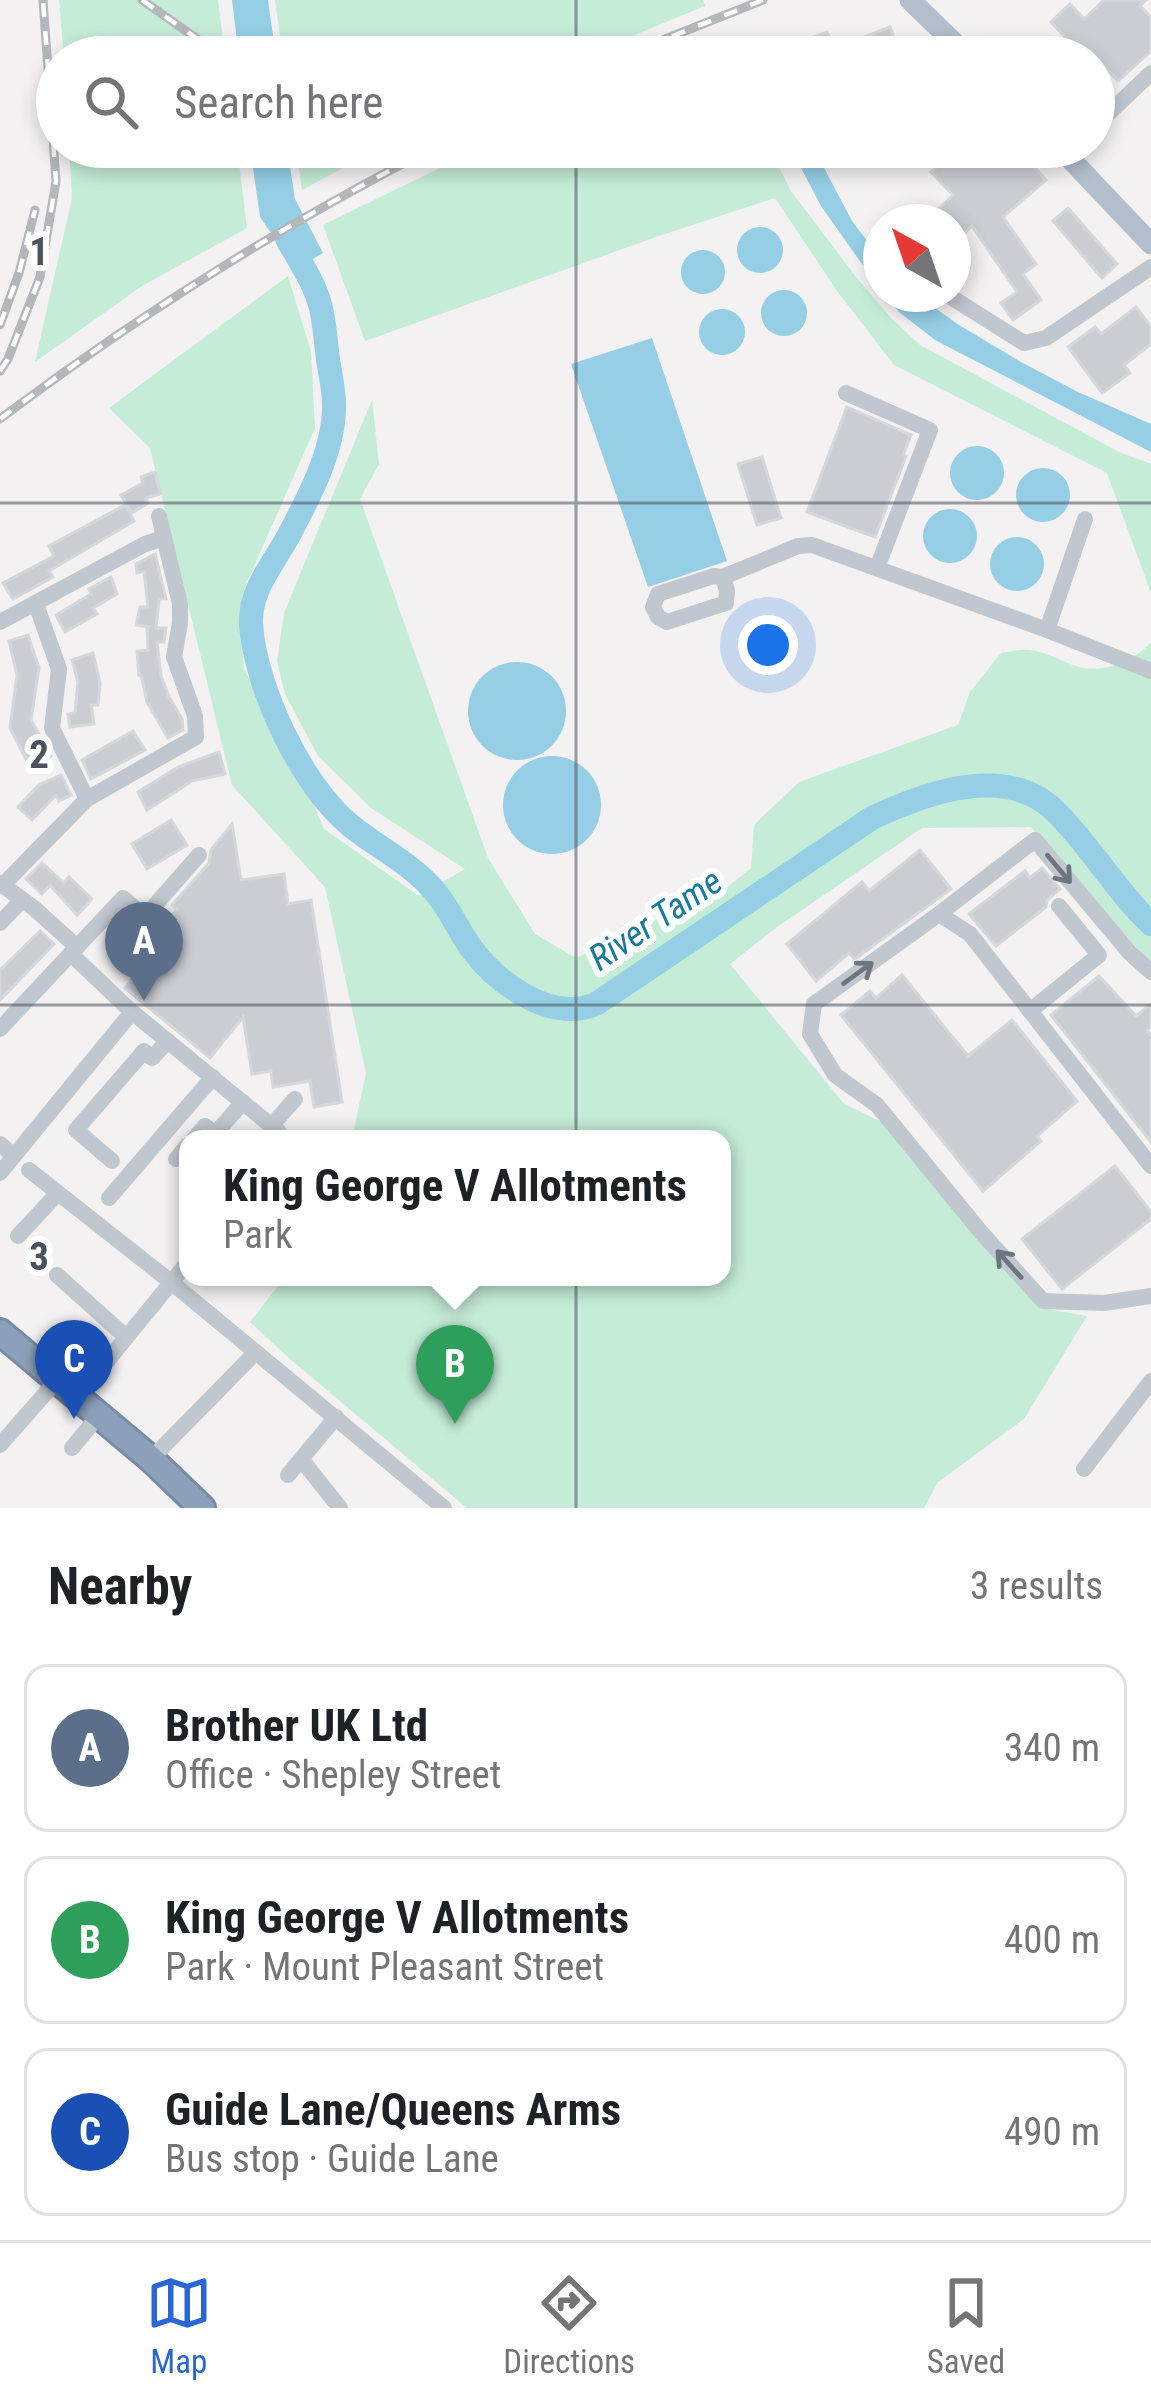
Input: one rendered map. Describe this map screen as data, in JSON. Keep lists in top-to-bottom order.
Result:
{
  "water": ["River Tame"],
  "north": "top left",
  "page": {
    "search": "Search here",
    "pins": ["A", "C", "B"],
    "popup": ["King George V Allotments", "Park"],
    "heading": ["Nearby", "3 results"],
    "list": [
      {
        "mark": "A",
        "name": "Brother UK Ltd",
        "note": "Office · Shepley Street",
        "value": "340 m"
      },
      {
        "mark": "B",
        "name": "King George V Allotments",
        "note": "Park · Mount Pleasant Street",
        "value": "400 m"
      },
      {
        "mark": "C",
        "name": "Guide Lane/Queens Arms",
        "note": "Bus stop · Guide Lane",
        "value": "490 m"
      }
    ],
    "nav": ["Map", "Directions", "Saved"]
  },
  "grid": {
    "rows": ["1", "2", "3"]
  }
}
